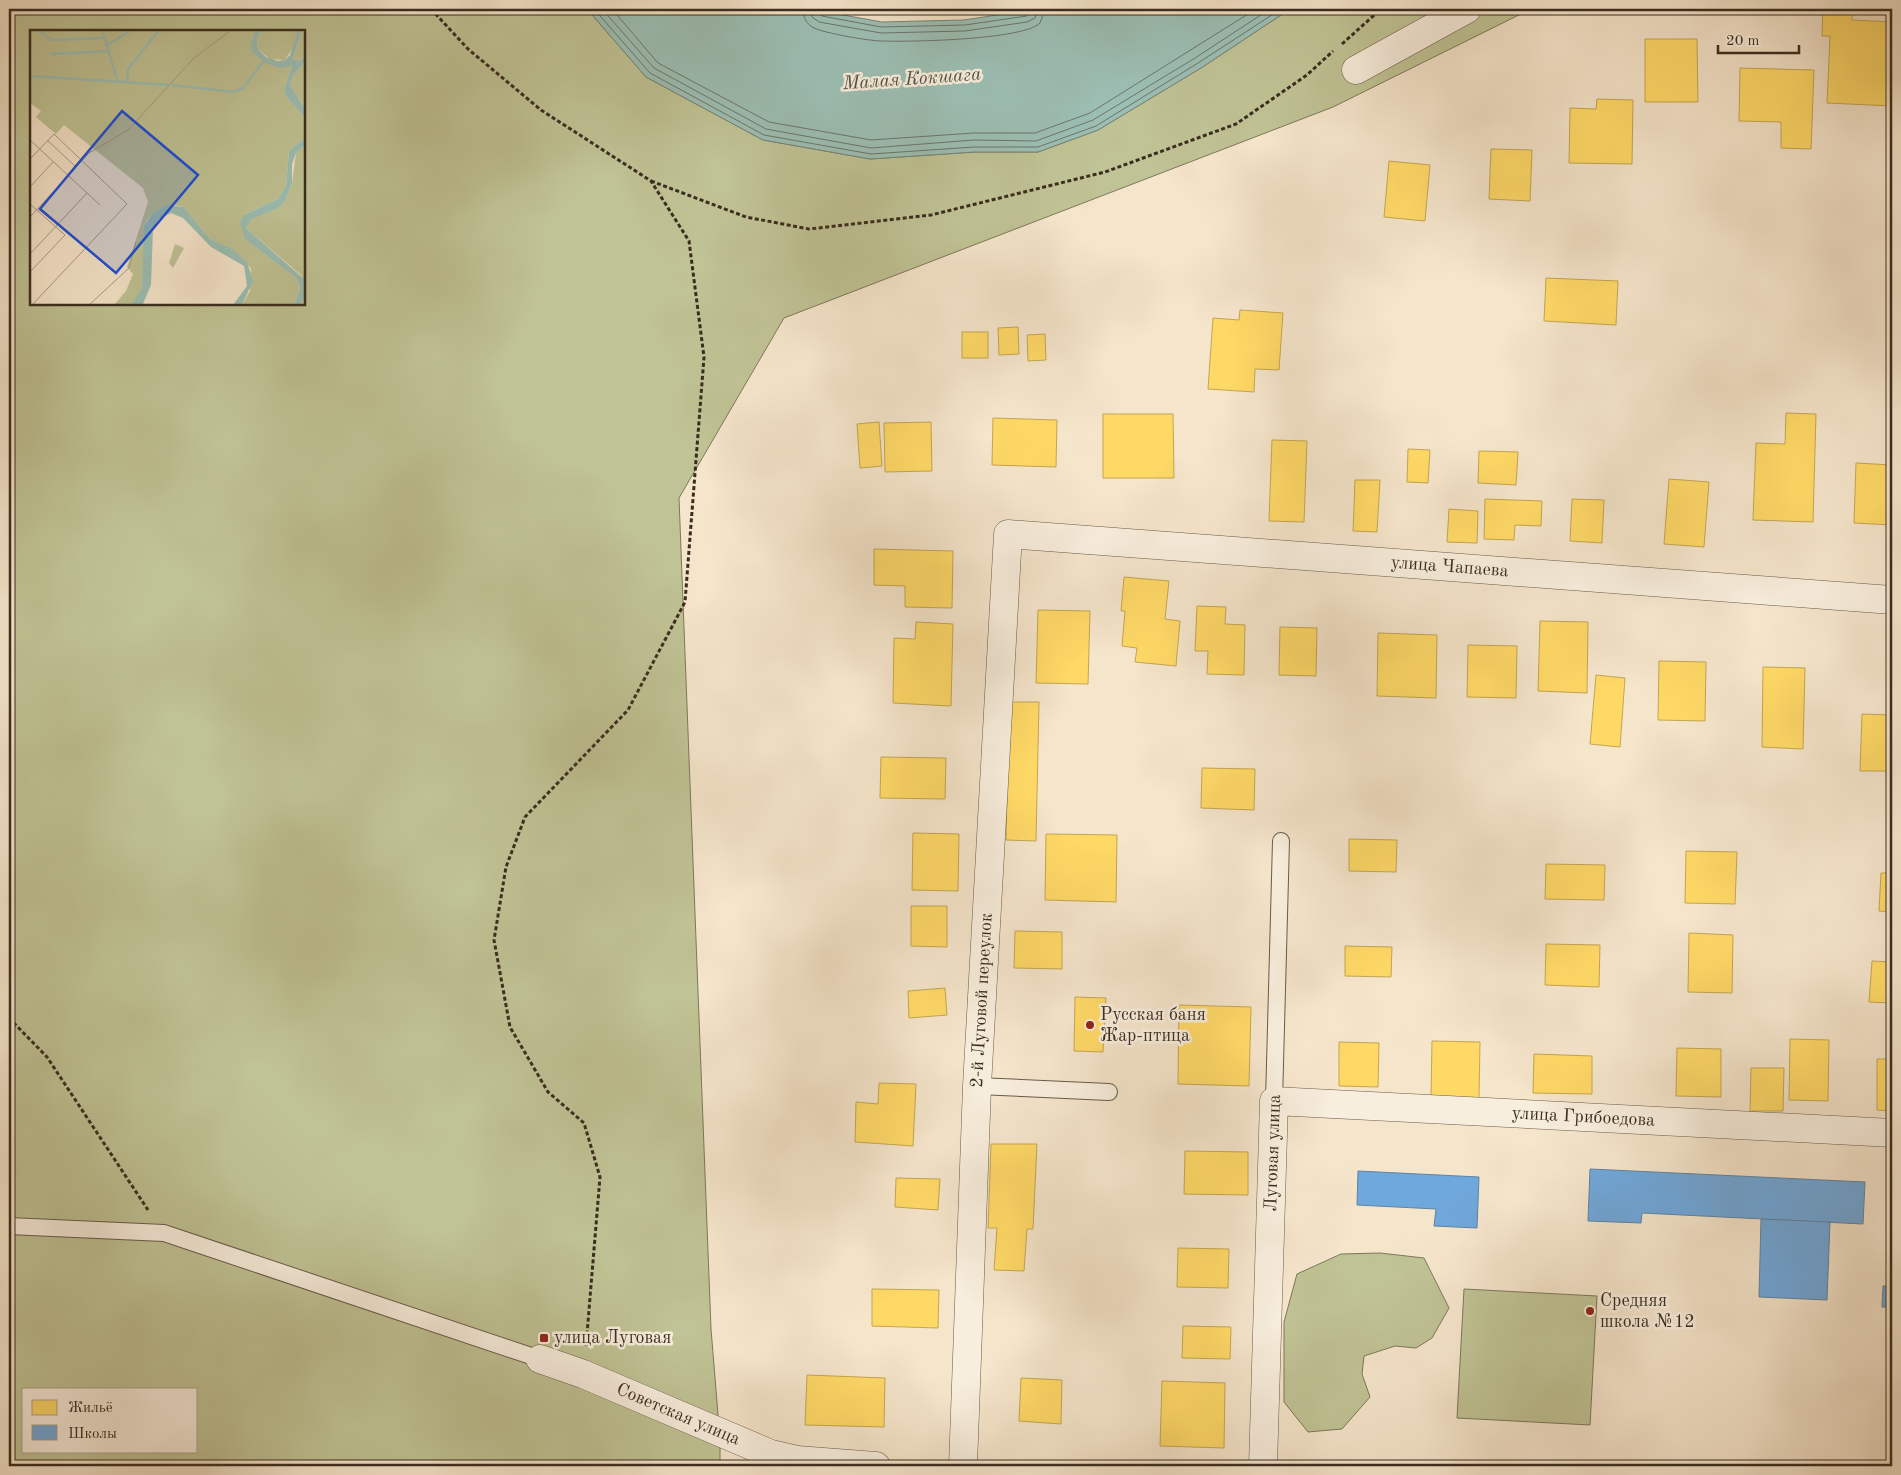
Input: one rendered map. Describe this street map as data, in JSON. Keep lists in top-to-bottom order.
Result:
{
  "streets": {
    "street": [
      "улица Чапаева",
      "2-й Луговой переулок",
      "улица Грибоедова",
      "Луговая улица",
      "Советская улица"
    ]
  },
  "crossings": [
    ["улица Чапаева", "2-й Луговой переулок"],
    ["улица Грибоедова", "Луговая улица"]
  ],
  "water": ["Малая Кокшага"],
  "places": {
    "other": ["Русская баня Жар-птица", "Средняя школа №12"],
    "transit": ["улица Луговая"]
  },
  "legend": ["Жильё", "Школы"],
  "scale_bar": "20 m"
}
